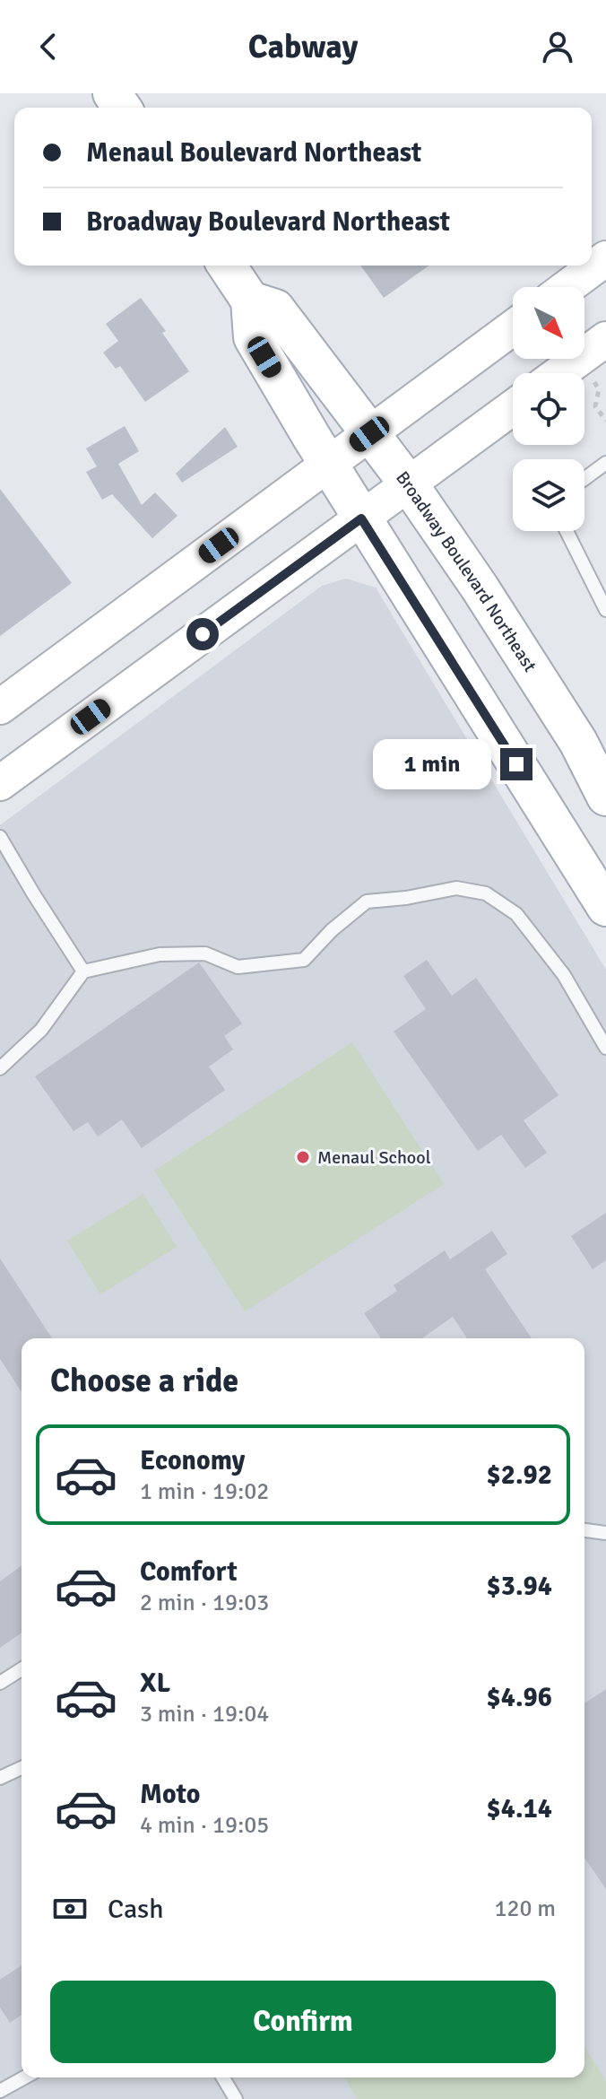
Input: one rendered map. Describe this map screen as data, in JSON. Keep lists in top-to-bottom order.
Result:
{
  "streets": {
    "main road": ["Broadway Boulevard Northeast"]
  },
  "places": ["Menaul School"],
  "north": "bottom right",
  "page": {
    "header": "Cabway",
    "banner": ["Menaul Boulevard Northeast", "Broadway Boulevard Northeast"],
    "bubble": "1 min",
    "heading": "Choose a ride",
    "list": [
      {
        "name": "Economy",
        "note": "1 min · 19:02",
        "value": "$2.92"
      },
      {
        "name": "Comfort",
        "note": "2 min · 19:03",
        "value": "$3.94"
      },
      {
        "name": "XL",
        "note": "3 min · 19:04",
        "value": "$4.96"
      },
      {
        "name": "Moto",
        "note": "4 min · 19:05",
        "value": "$4.14"
      }
    ],
    "pay": ["Cash", "120 m"],
    "buttons": "Confirm"
  }
}
